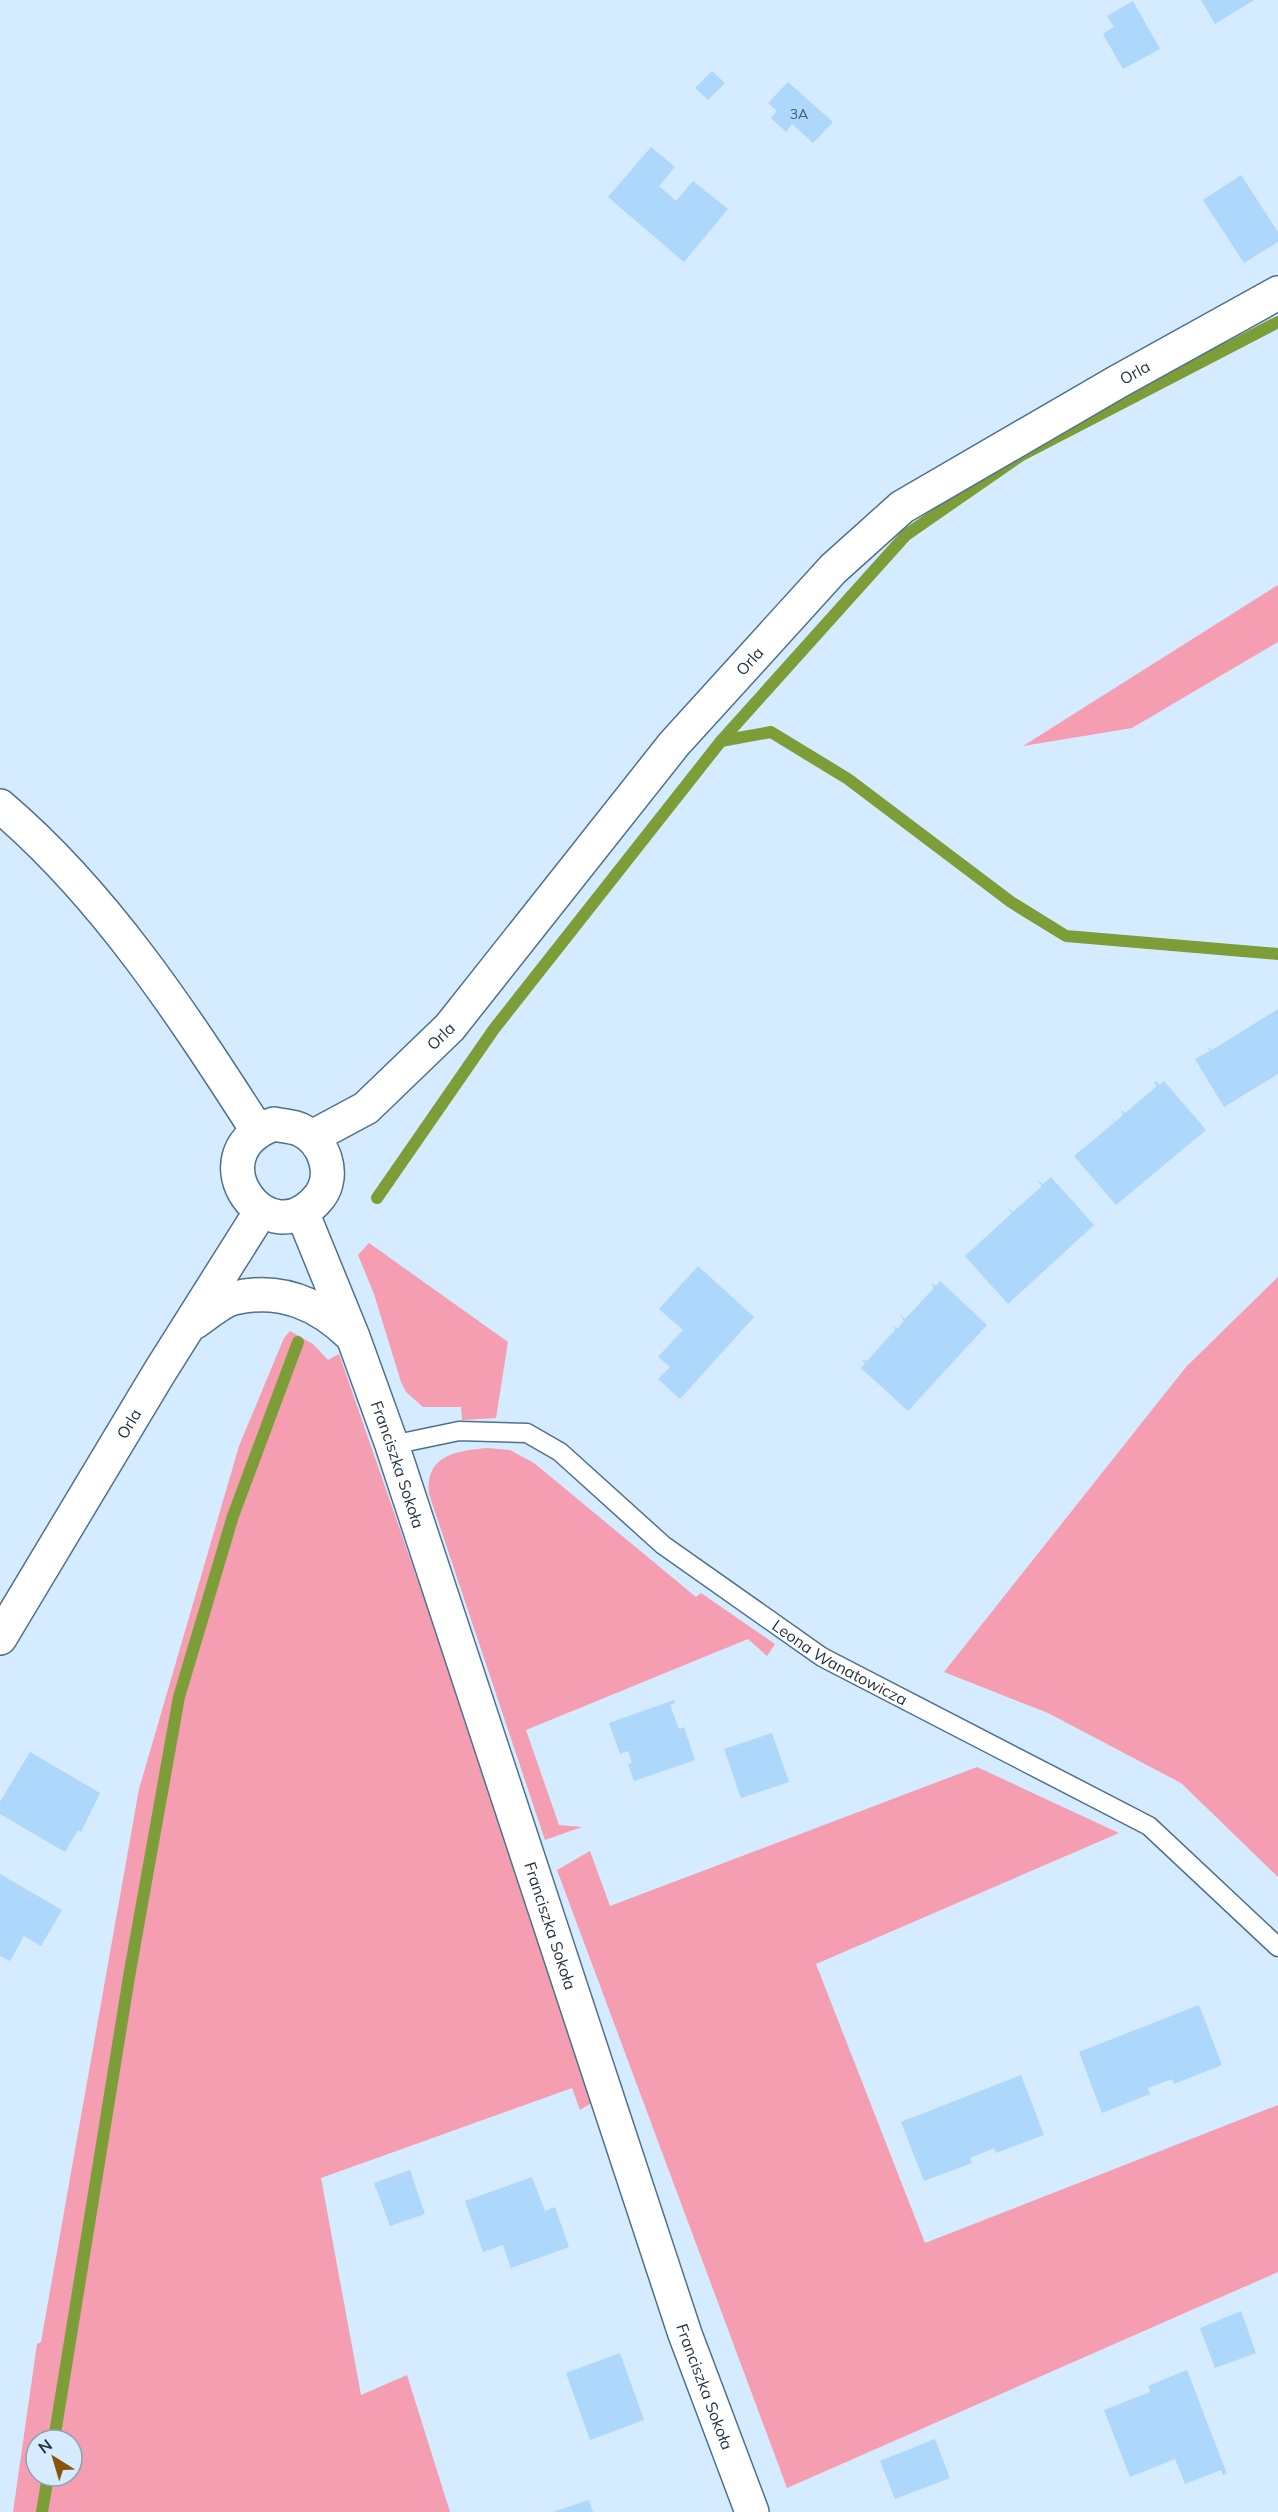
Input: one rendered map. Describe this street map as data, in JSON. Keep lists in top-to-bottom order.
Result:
{
  "streets": {
    "street": ["Orla", "Franciszka Sokoła"],
    "lane": ["Leona Wanatowicza"]
  },
  "crossings": [
    ["Orla", "Franciszka Sokoła"],
    ["Franciszka Sokoła", "Leona Wanatowicza"]
  ],
  "house_numbers": ["3A"],
  "north": "top left"
}
